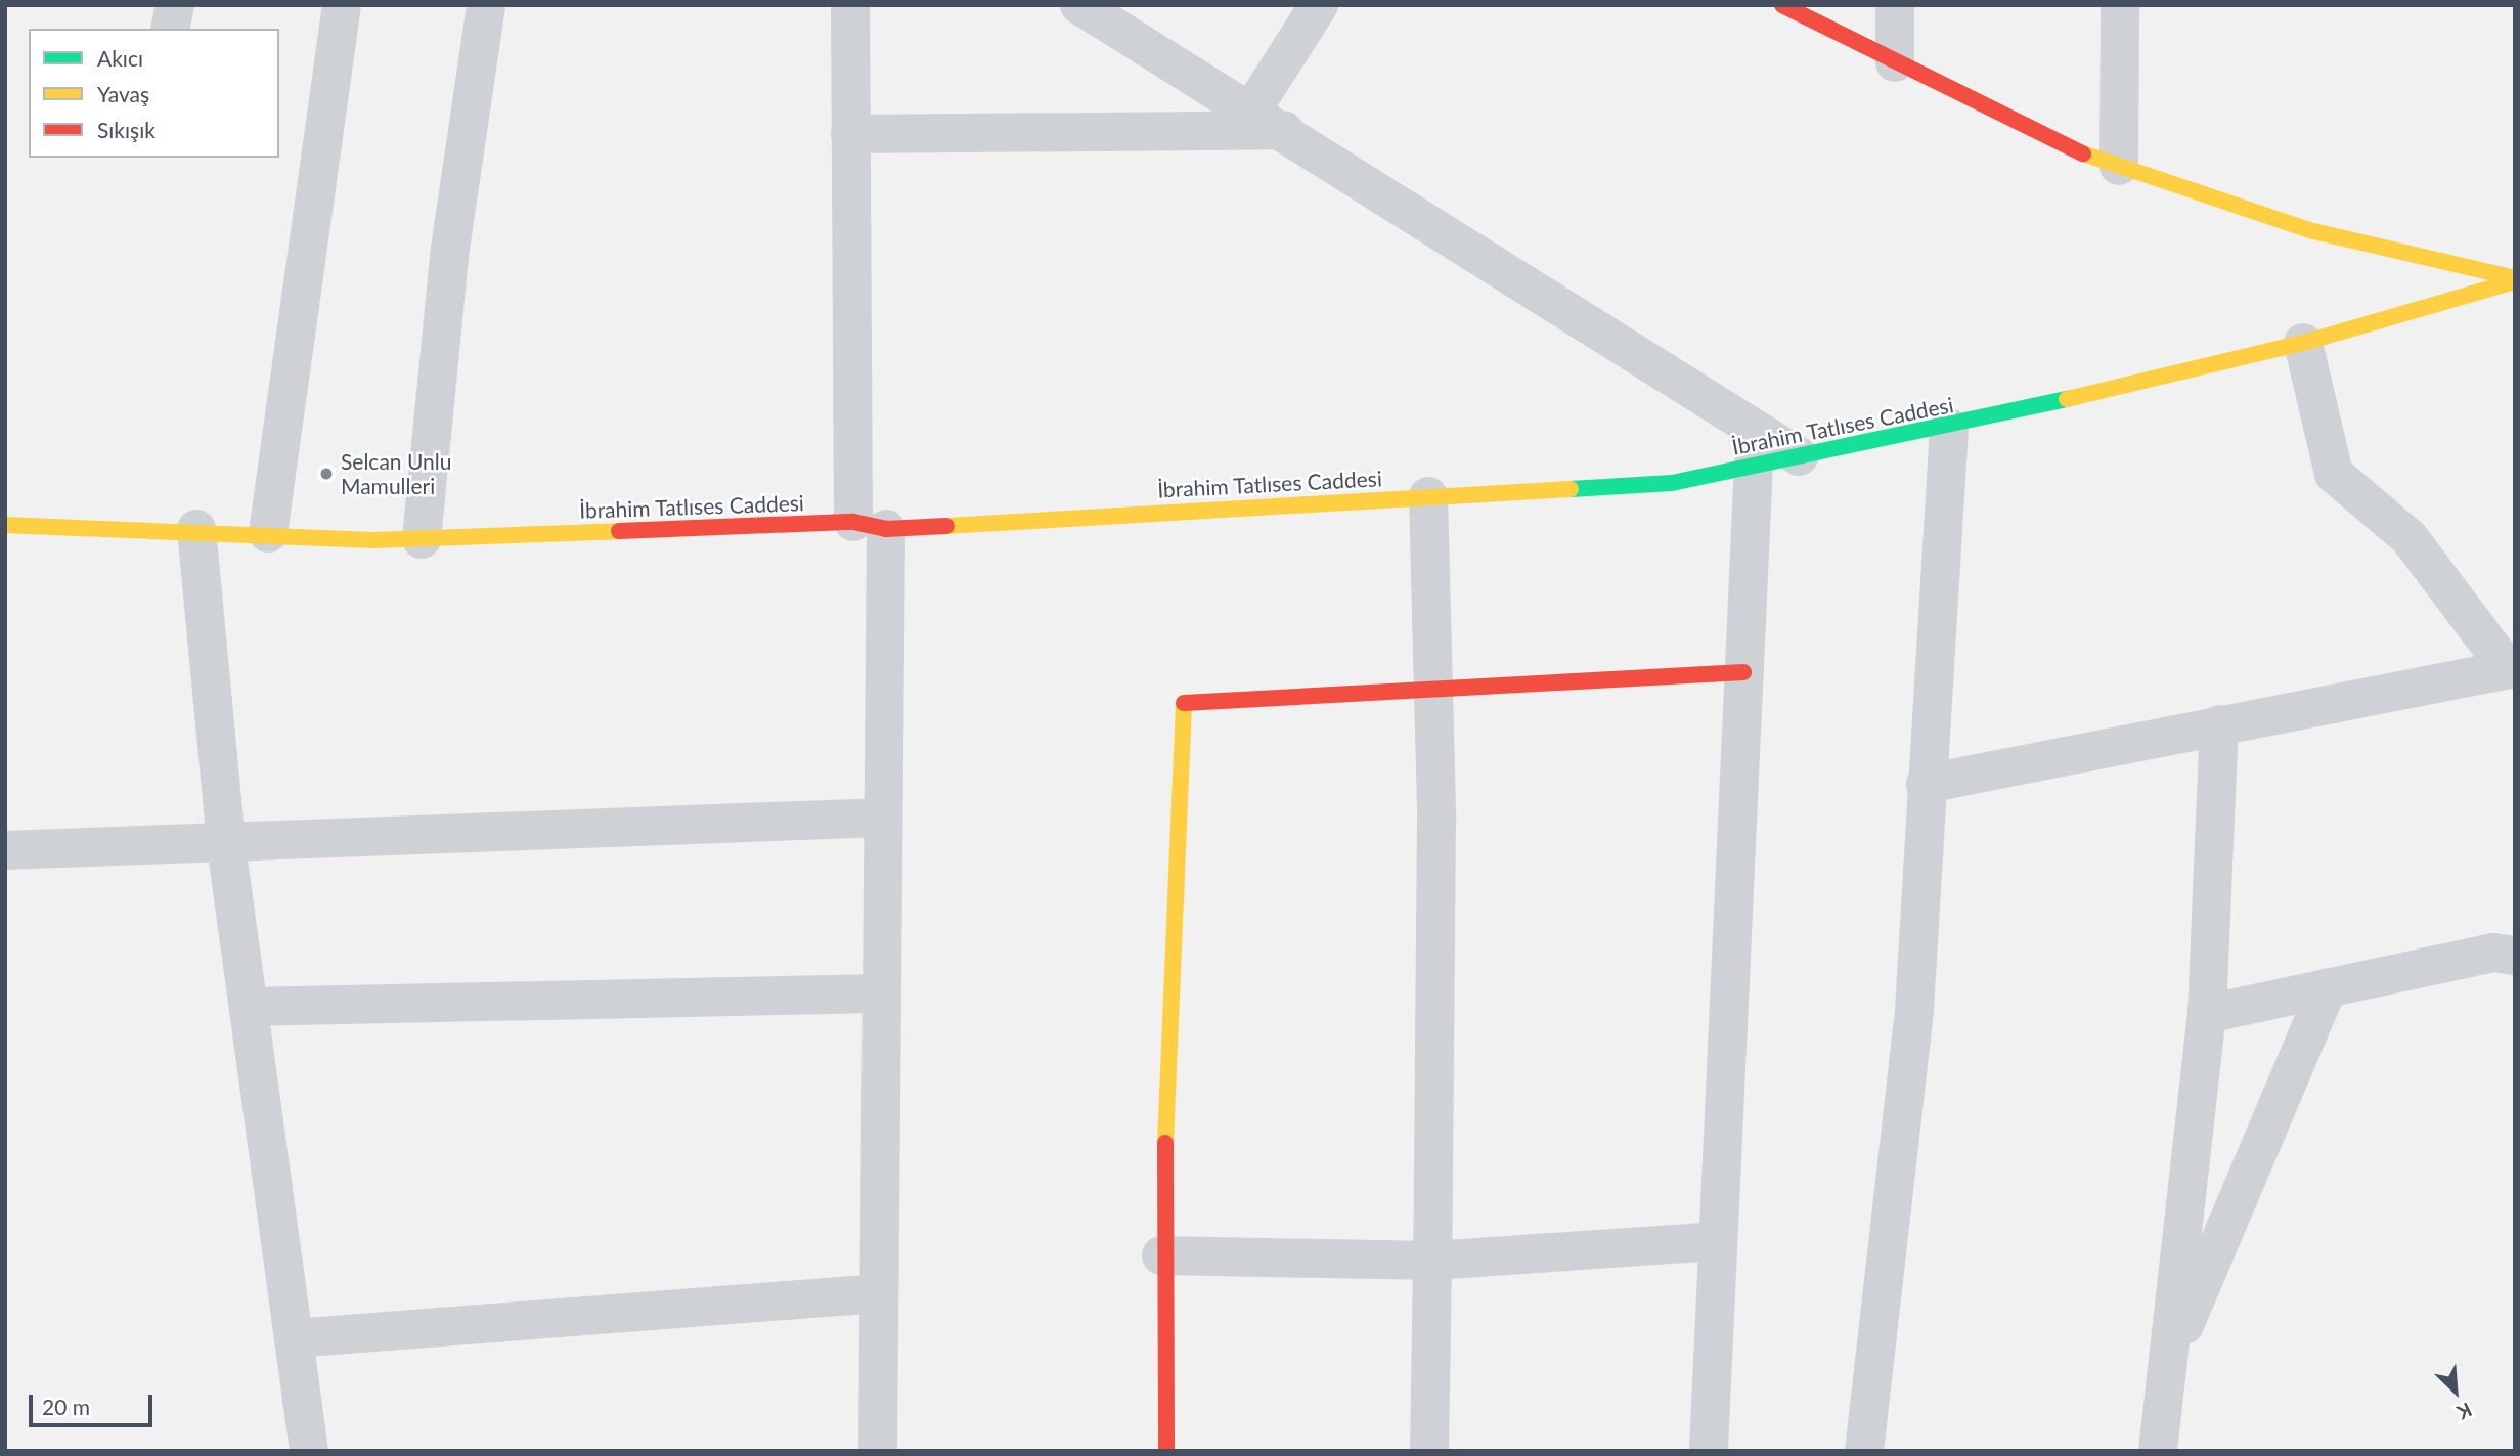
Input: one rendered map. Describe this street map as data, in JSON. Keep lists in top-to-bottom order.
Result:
{
  "streets": {
    "street": ["İbrahim Tatlıses Caddesi"]
  },
  "places": ["Selcan Unlu Mamulleri"],
  "legend": ["Akıcı", "Yavaş", "Sıkışık"],
  "scale_bar": "20 m",
  "north": "bottom right"
}
